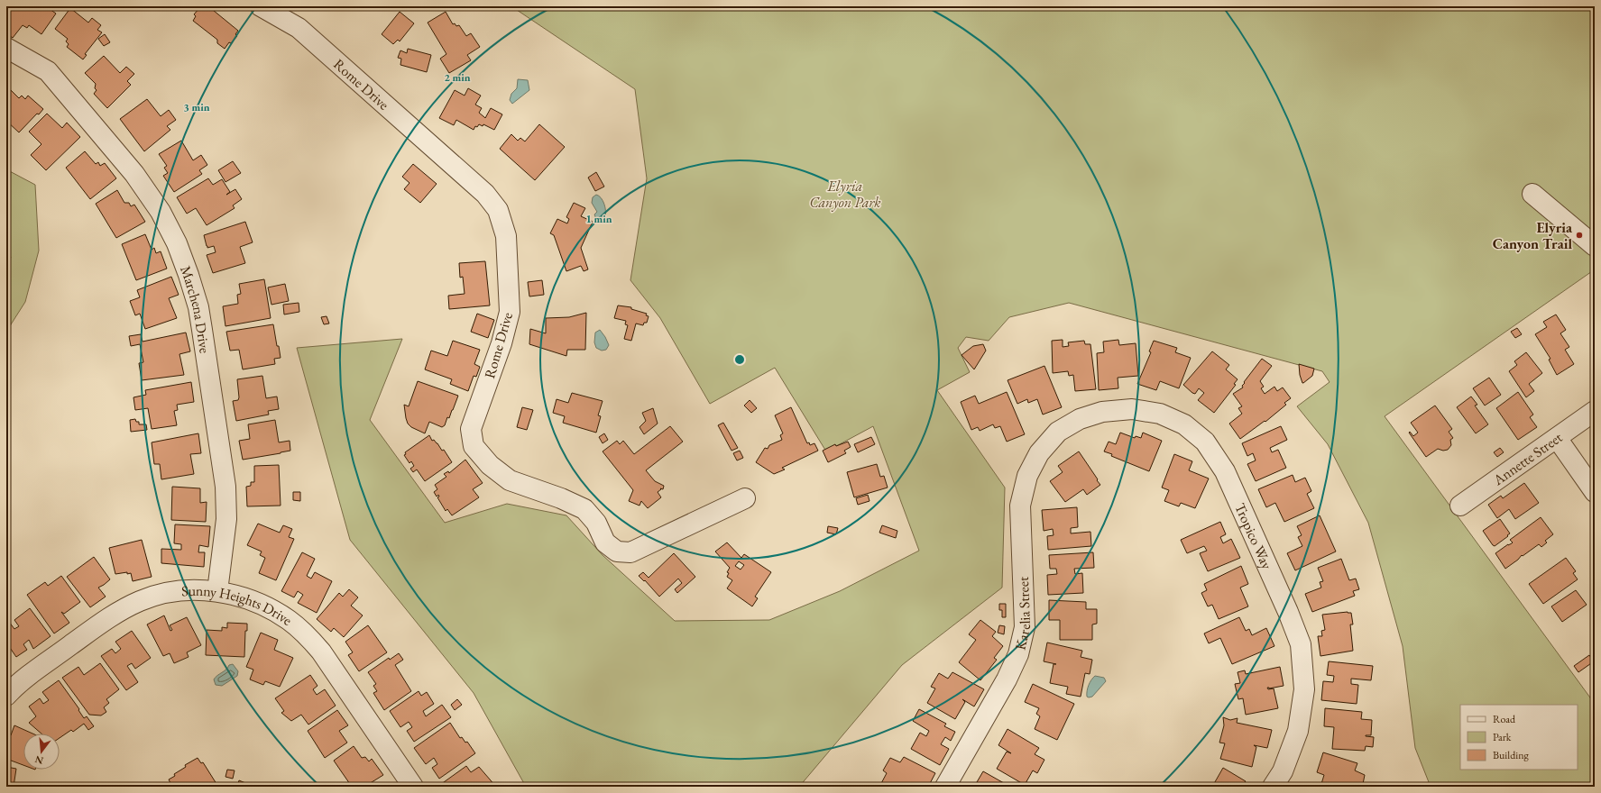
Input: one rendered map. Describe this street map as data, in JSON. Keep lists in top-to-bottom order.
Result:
{
  "streets": {
    "street": [
      "Rome Drive",
      "Marchena Drive",
      "Annette Street",
      "Tropico Way",
      "Sunny Heights Drive",
      "Karelia Street"
    ]
  },
  "crossings": [
    ["Marchena Drive", "Sunny Heights Drive"],
    ["Tropico Way", "Karelia Street"]
  ],
  "parks": ["Elyria Canyon Park"],
  "places": ["Elyria Canyon Trail"],
  "legend": ["Road", "Park", "Building"],
  "north": "bottom",
  "rings": ["2 min", "3 min", "1 min"]
}
